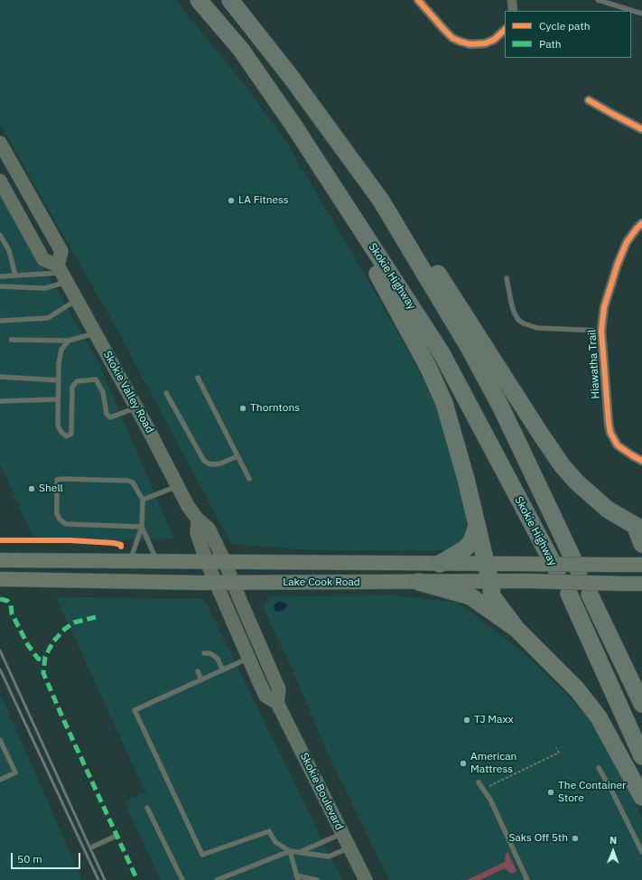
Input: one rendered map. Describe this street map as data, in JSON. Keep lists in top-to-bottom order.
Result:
{
  "streets": {
    "highway": ["Skokie Highway"],
    "main road": ["Skokie Valley Road", "Lake Cook Road", "Skokie Boulevard"],
    "street": ["Hiawatha Trail"]
  },
  "crossings": [
    ["Skokie Valley Road", "Lake Cook Road"],
    ["Skokie Valley Road", "Skokie Boulevard"],
    ["Lake Cook Road", "Skokie Boulevard"]
  ],
  "places": [
    "LA Fitness",
    "Thorntons",
    "Shell",
    "TJ Maxx",
    "American Mattress",
    "The Container Store",
    "Saks Off 5th"
  ],
  "legend": ["Cycle path", "Path"],
  "scale_bar": "50 m",
  "north": "top"
}
